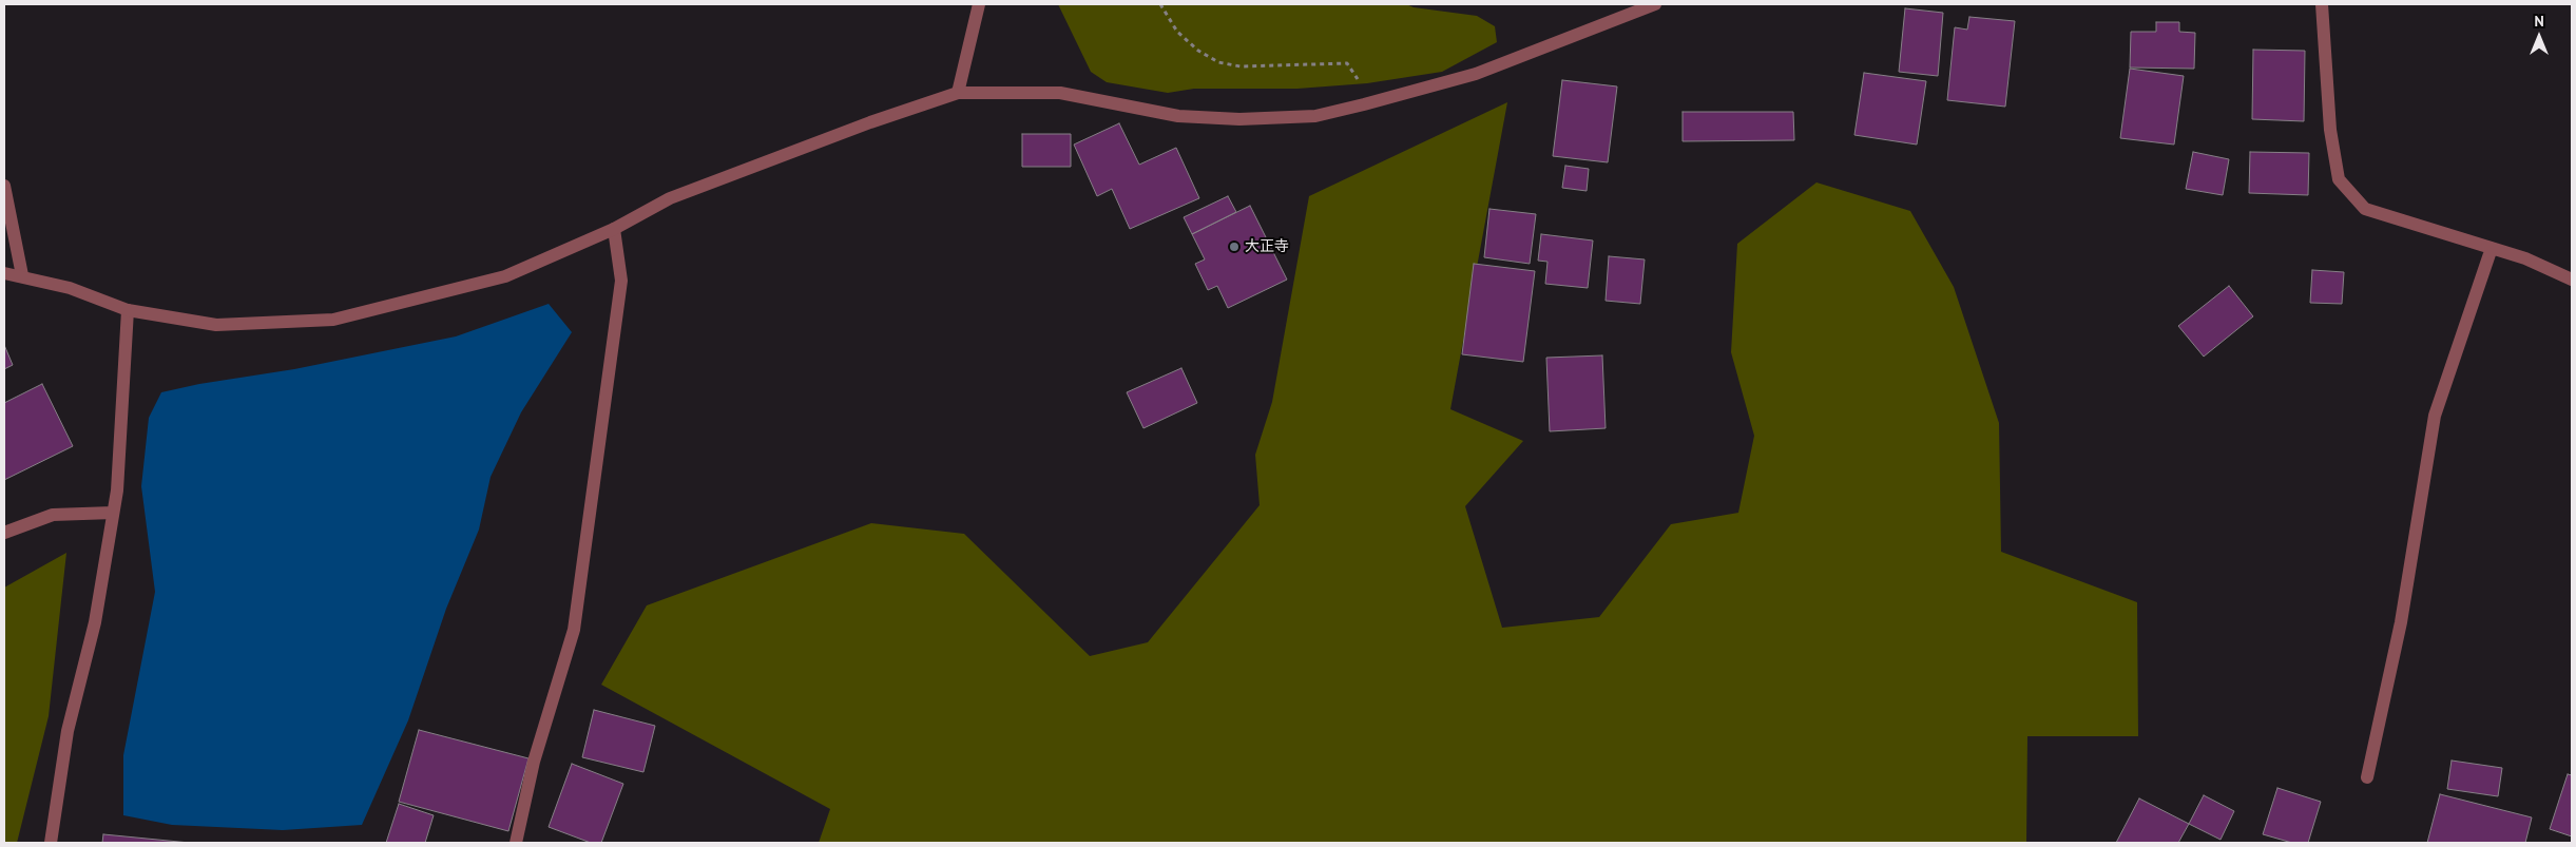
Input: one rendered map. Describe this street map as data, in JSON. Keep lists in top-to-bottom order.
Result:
{
  "places": ["大正寺"],
  "north": "top"
}
